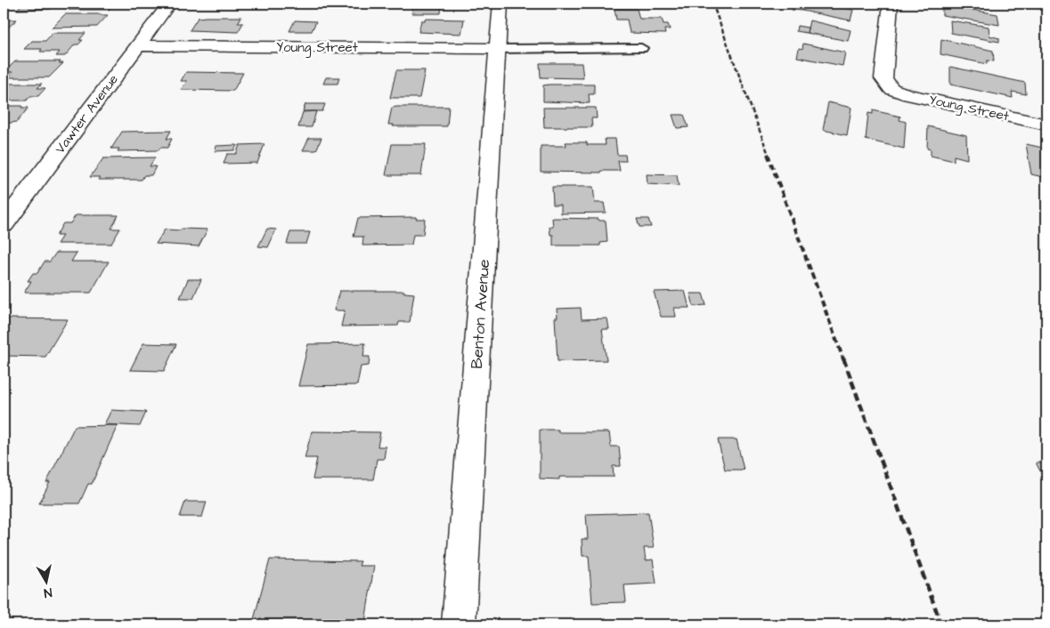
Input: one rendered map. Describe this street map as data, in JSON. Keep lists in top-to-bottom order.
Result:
{
  "streets": {
    "street": ["Young Street", "Vawter Avenue", "Benton Avenue"]
  },
  "crossings": [
    ["Young Street", "Vawter Avenue"],
    ["Young Street", "Benton Avenue"]
  ],
  "north": "bottom"
}
